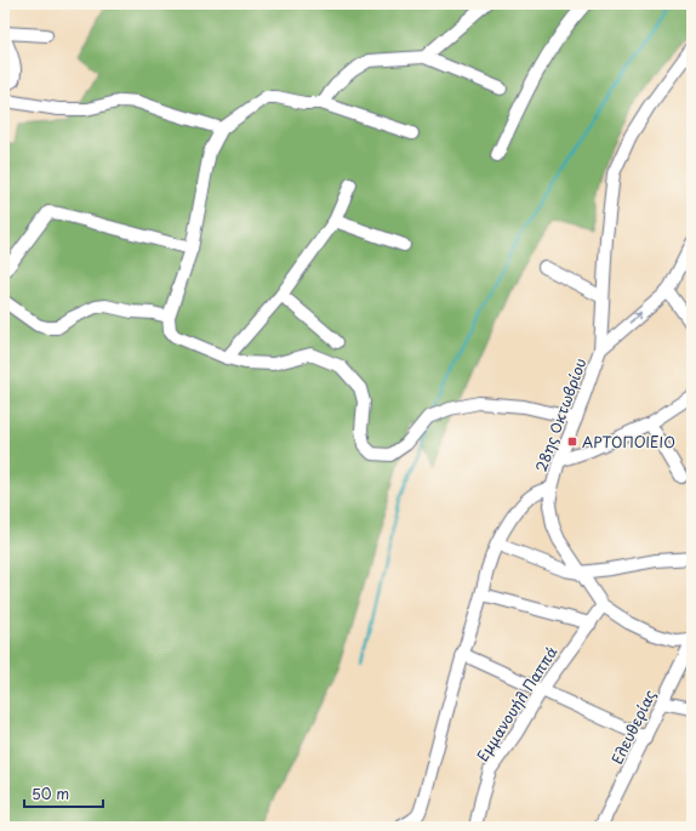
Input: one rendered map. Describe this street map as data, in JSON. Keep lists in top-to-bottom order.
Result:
{
  "streets": {
    "street": ["28ης Οκτωβρίου", "Εμμανουήλ Παππά", "Ελευθερίας"]
  },
  "places": {
    "transit": ["ΑΡΤΟΠΟΙΕΙΟ"]
  },
  "scale_bar": "50 m"
}
